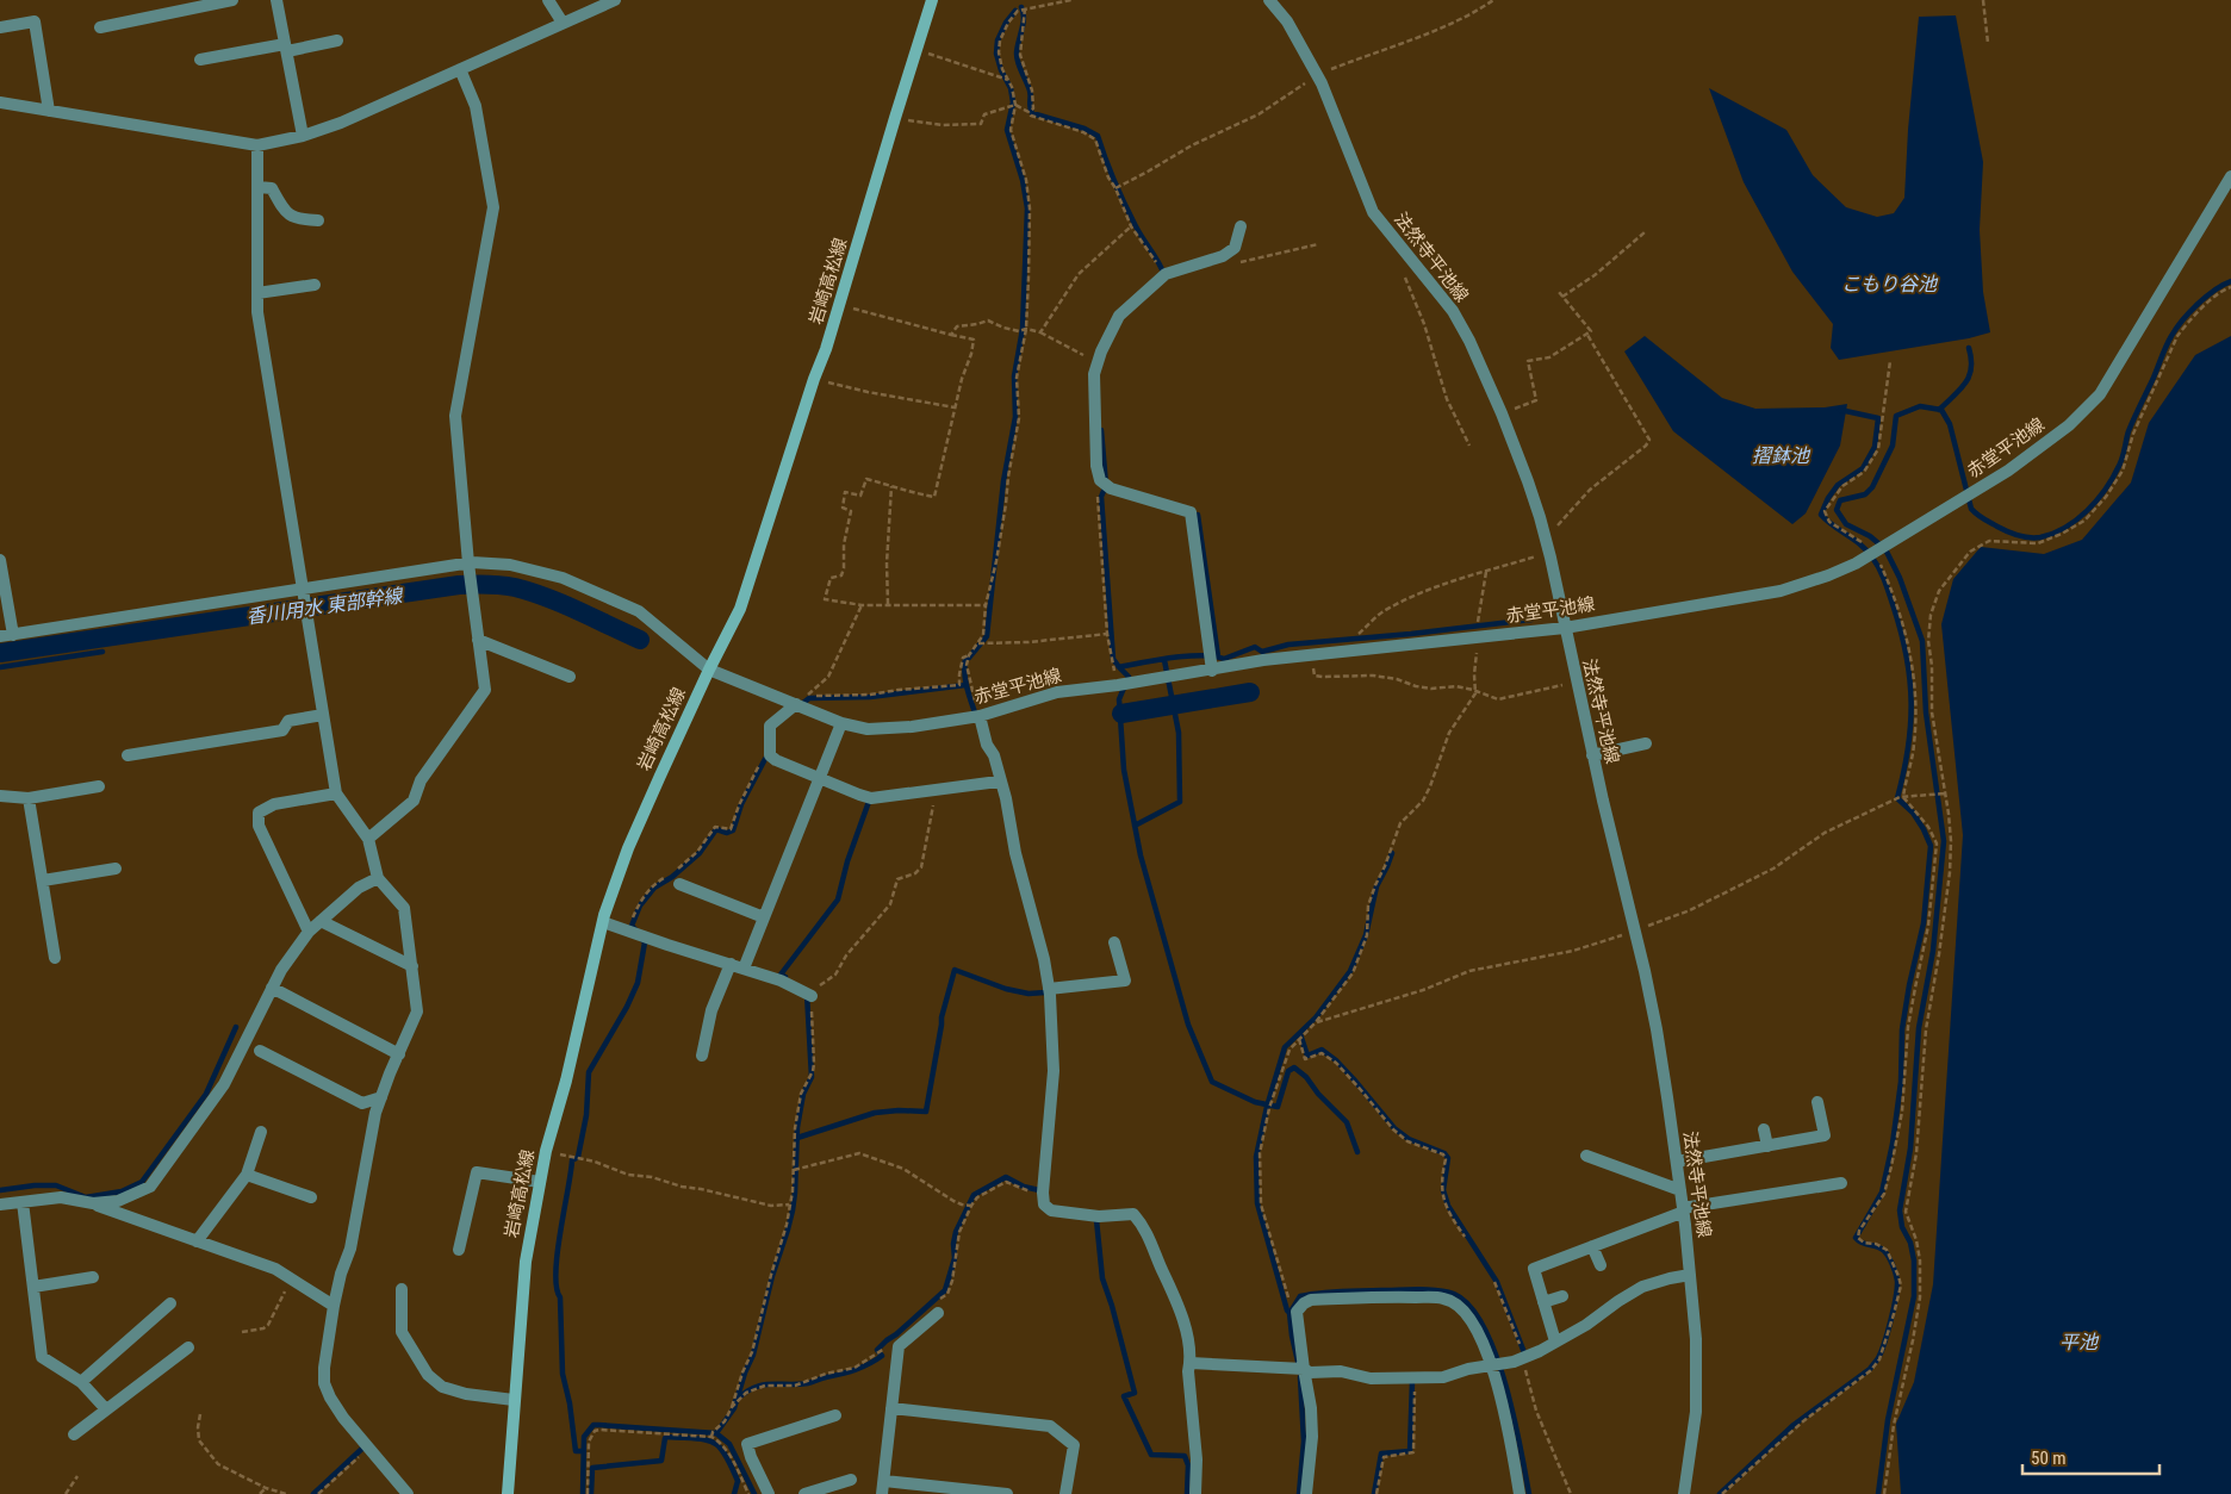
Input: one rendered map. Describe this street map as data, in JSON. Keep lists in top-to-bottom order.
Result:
{
  "streets": {
    "main road": ["岩崎高松線"],
    "street": ["法然寺平池線", "赤堂平池線"]
  },
  "crossings": [
    ["法然寺平池線", "赤堂平池線"],
    ["岩崎高松線", "赤堂平池線"]
  ],
  "water": [
    "こもり谷池",
    "摺鉢池",
    "香川用水 東部幹線",
    "平池"
  ],
  "scale_bar": "50 m"
}
